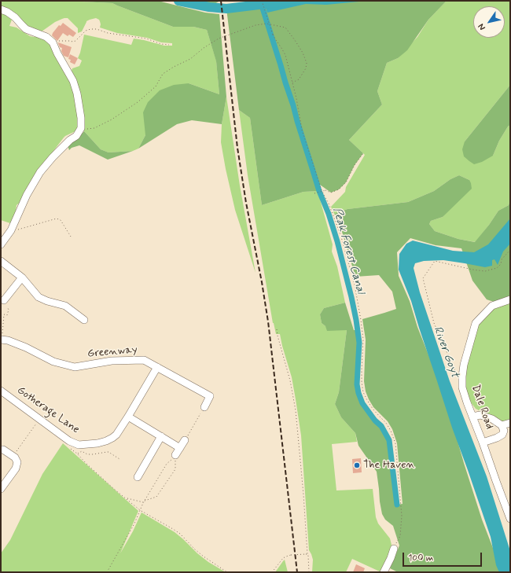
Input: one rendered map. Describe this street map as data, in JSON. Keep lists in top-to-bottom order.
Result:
{
  "streets": {
    "street": ["Greenway", "Dale Road", "Gotherage Lane"]
  },
  "crossings": [
    ["Greenway", "Gotherage Lane"]
  ],
  "water": ["Peak Forest Canal", "River Goyt"],
  "places": ["The Haven"],
  "scale_bar": "100 m",
  "north": "bottom left"
}
